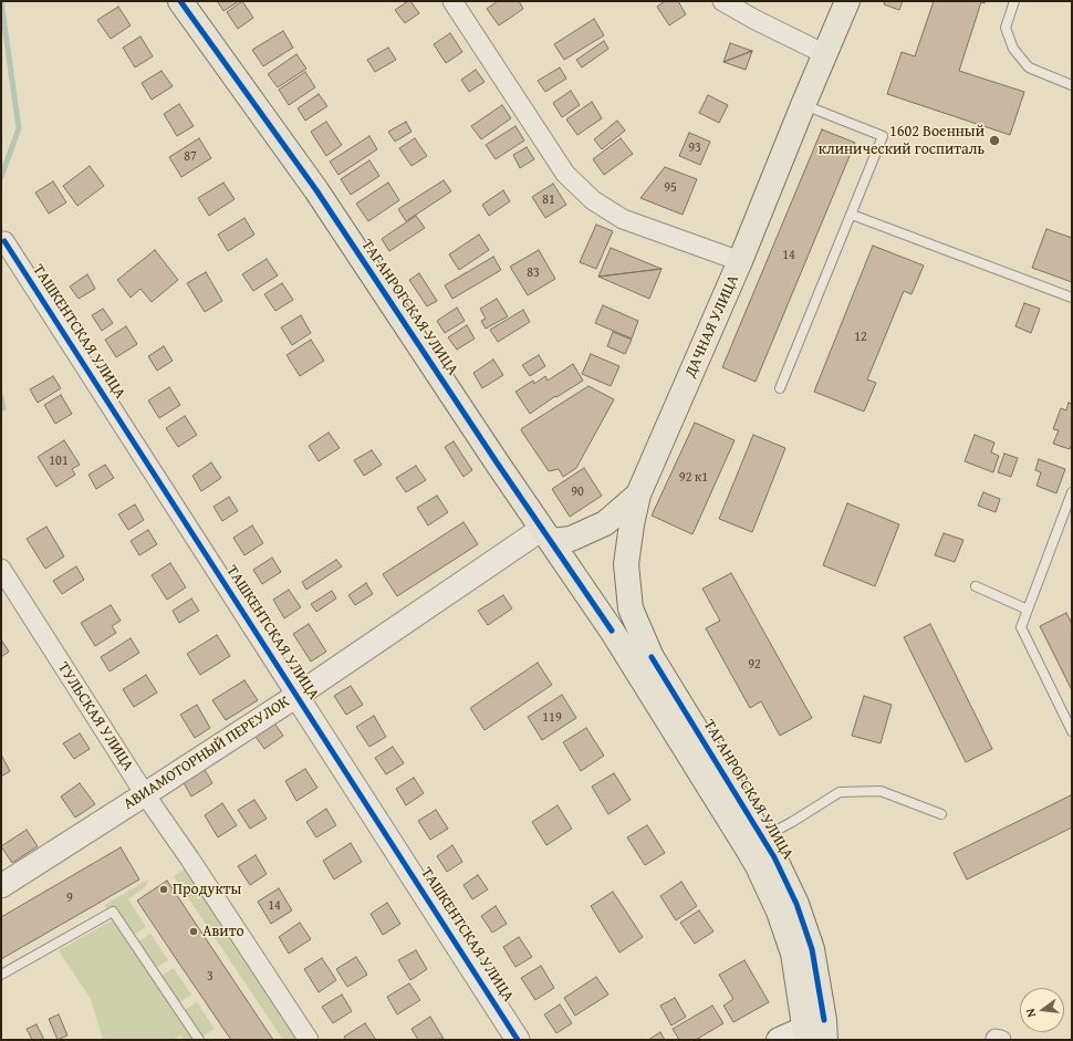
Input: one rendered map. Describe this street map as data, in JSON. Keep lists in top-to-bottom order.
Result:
{
  "streets": {
    "main road": ["ТАГАНРОГСКАЯ УЛИЦА", "ДАЧНАЯ УЛИЦА"],
    "street": ["ТАШКЕНТСКАЯ УЛИЦА", "ТУЛЬСКАЯ УЛИЦА", "АВИАМОТОРНЫЙ ПЕРЕУЛОК"]
  },
  "crossings": [
    ["ТАГАНРОГСКАЯ УЛИЦА", "ДАЧНАЯ УЛИЦА"],
    ["ТАГАНРОГСКАЯ УЛИЦА", "АВИАМОТОРНЫЙ ПЕРЕУЛОК"],
    ["ТАШКЕНТСКАЯ УЛИЦА", "АВИАМОТОРНЫЙ ПЕРЕУЛОК"],
    ["ТУЛЬСКАЯ УЛИЦА", "АВИАМОТОРНЫЙ ПЕРЕУЛОК"]
  ],
  "places": ["1602 Военный клинический госпиталь", "Продукты", "Авито"],
  "house_numbers": [
    "93",
    "87",
    "95",
    "81",
    "14",
    "83",
    "12",
    "101",
    "92 к1",
    "90",
    "92",
    "119",
    "9",
    "14",
    "3"
  ],
  "north": "left"
}
